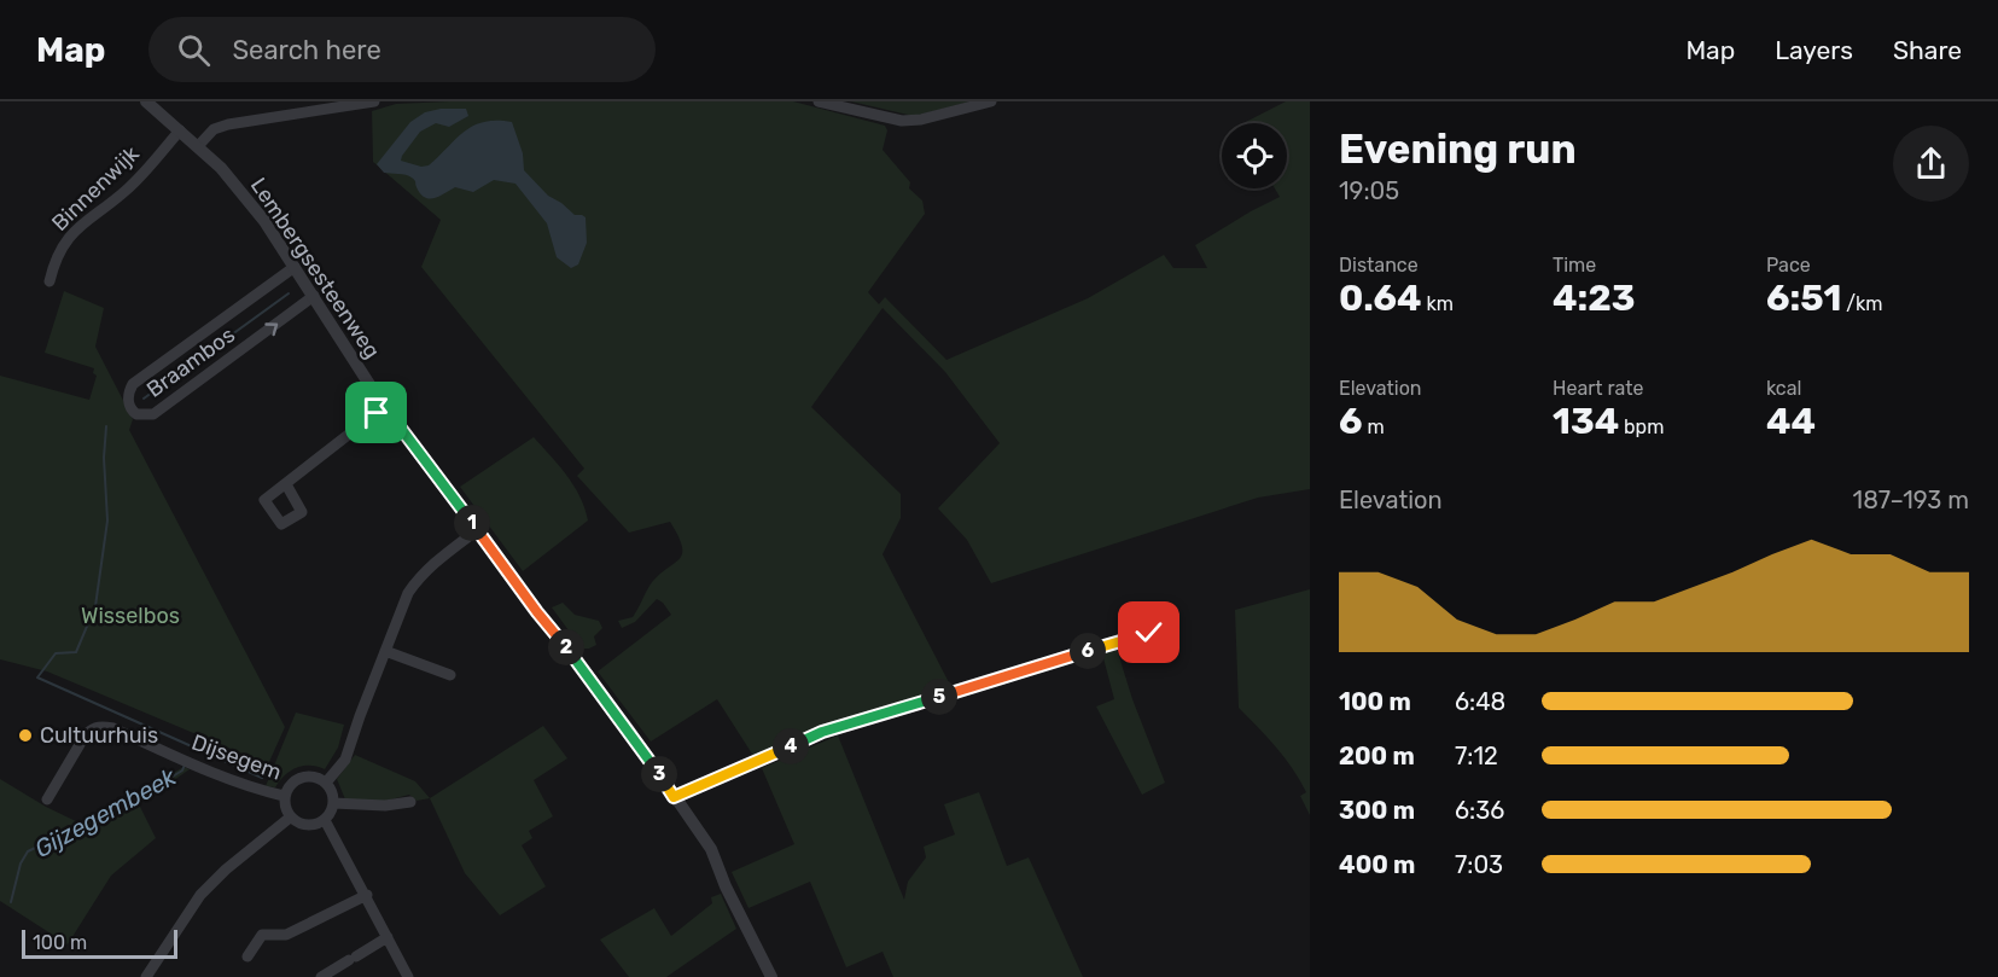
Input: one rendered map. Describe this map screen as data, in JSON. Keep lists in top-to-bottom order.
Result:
{
  "streets": {
    "street": [
      "Binnenwijk",
      "Lembergsesteenweg",
      "Braambos",
      "Dijsegem"
    ]
  },
  "crossings": [
    ["Binnenwijk", "Lembergsesteenweg"],
    ["Lembergsesteenweg", "Braambos"]
  ],
  "water": ["Gijzegembeek"],
  "parks": ["Wisselbos"],
  "places": ["Cultuurhuis"],
  "scale_bar": "100 m",
  "page": {
    "header": "Map",
    "search": "Search here",
    "nav": ["Map", "Layers", "Share"],
    "heading": ["Evening run", "19:05"],
    "stats": [
      ["Distance", "0.64 km"],
      ["Time", "4:23"],
      ["Pace", "6:51 /km"],
      ["Elevation", "6 m"],
      ["Heart rate", "134 bpm"],
      ["kcal", "44"]
    ],
    "chart": ["Elevation", "187–193 m"],
    "pins": [
      "1",
      "2",
      "6",
      "5",
      "4",
      "3"
    ],
    "list": [
      {
        "name": "100 m",
        "note": "6:48"
      },
      {
        "name": "200 m",
        "note": "7:12"
      },
      {
        "name": "300 m",
        "note": "6:36"
      },
      {
        "name": "400 m",
        "note": "7:03"
      }
    ],
    "scale": "100 m"
  }
}
